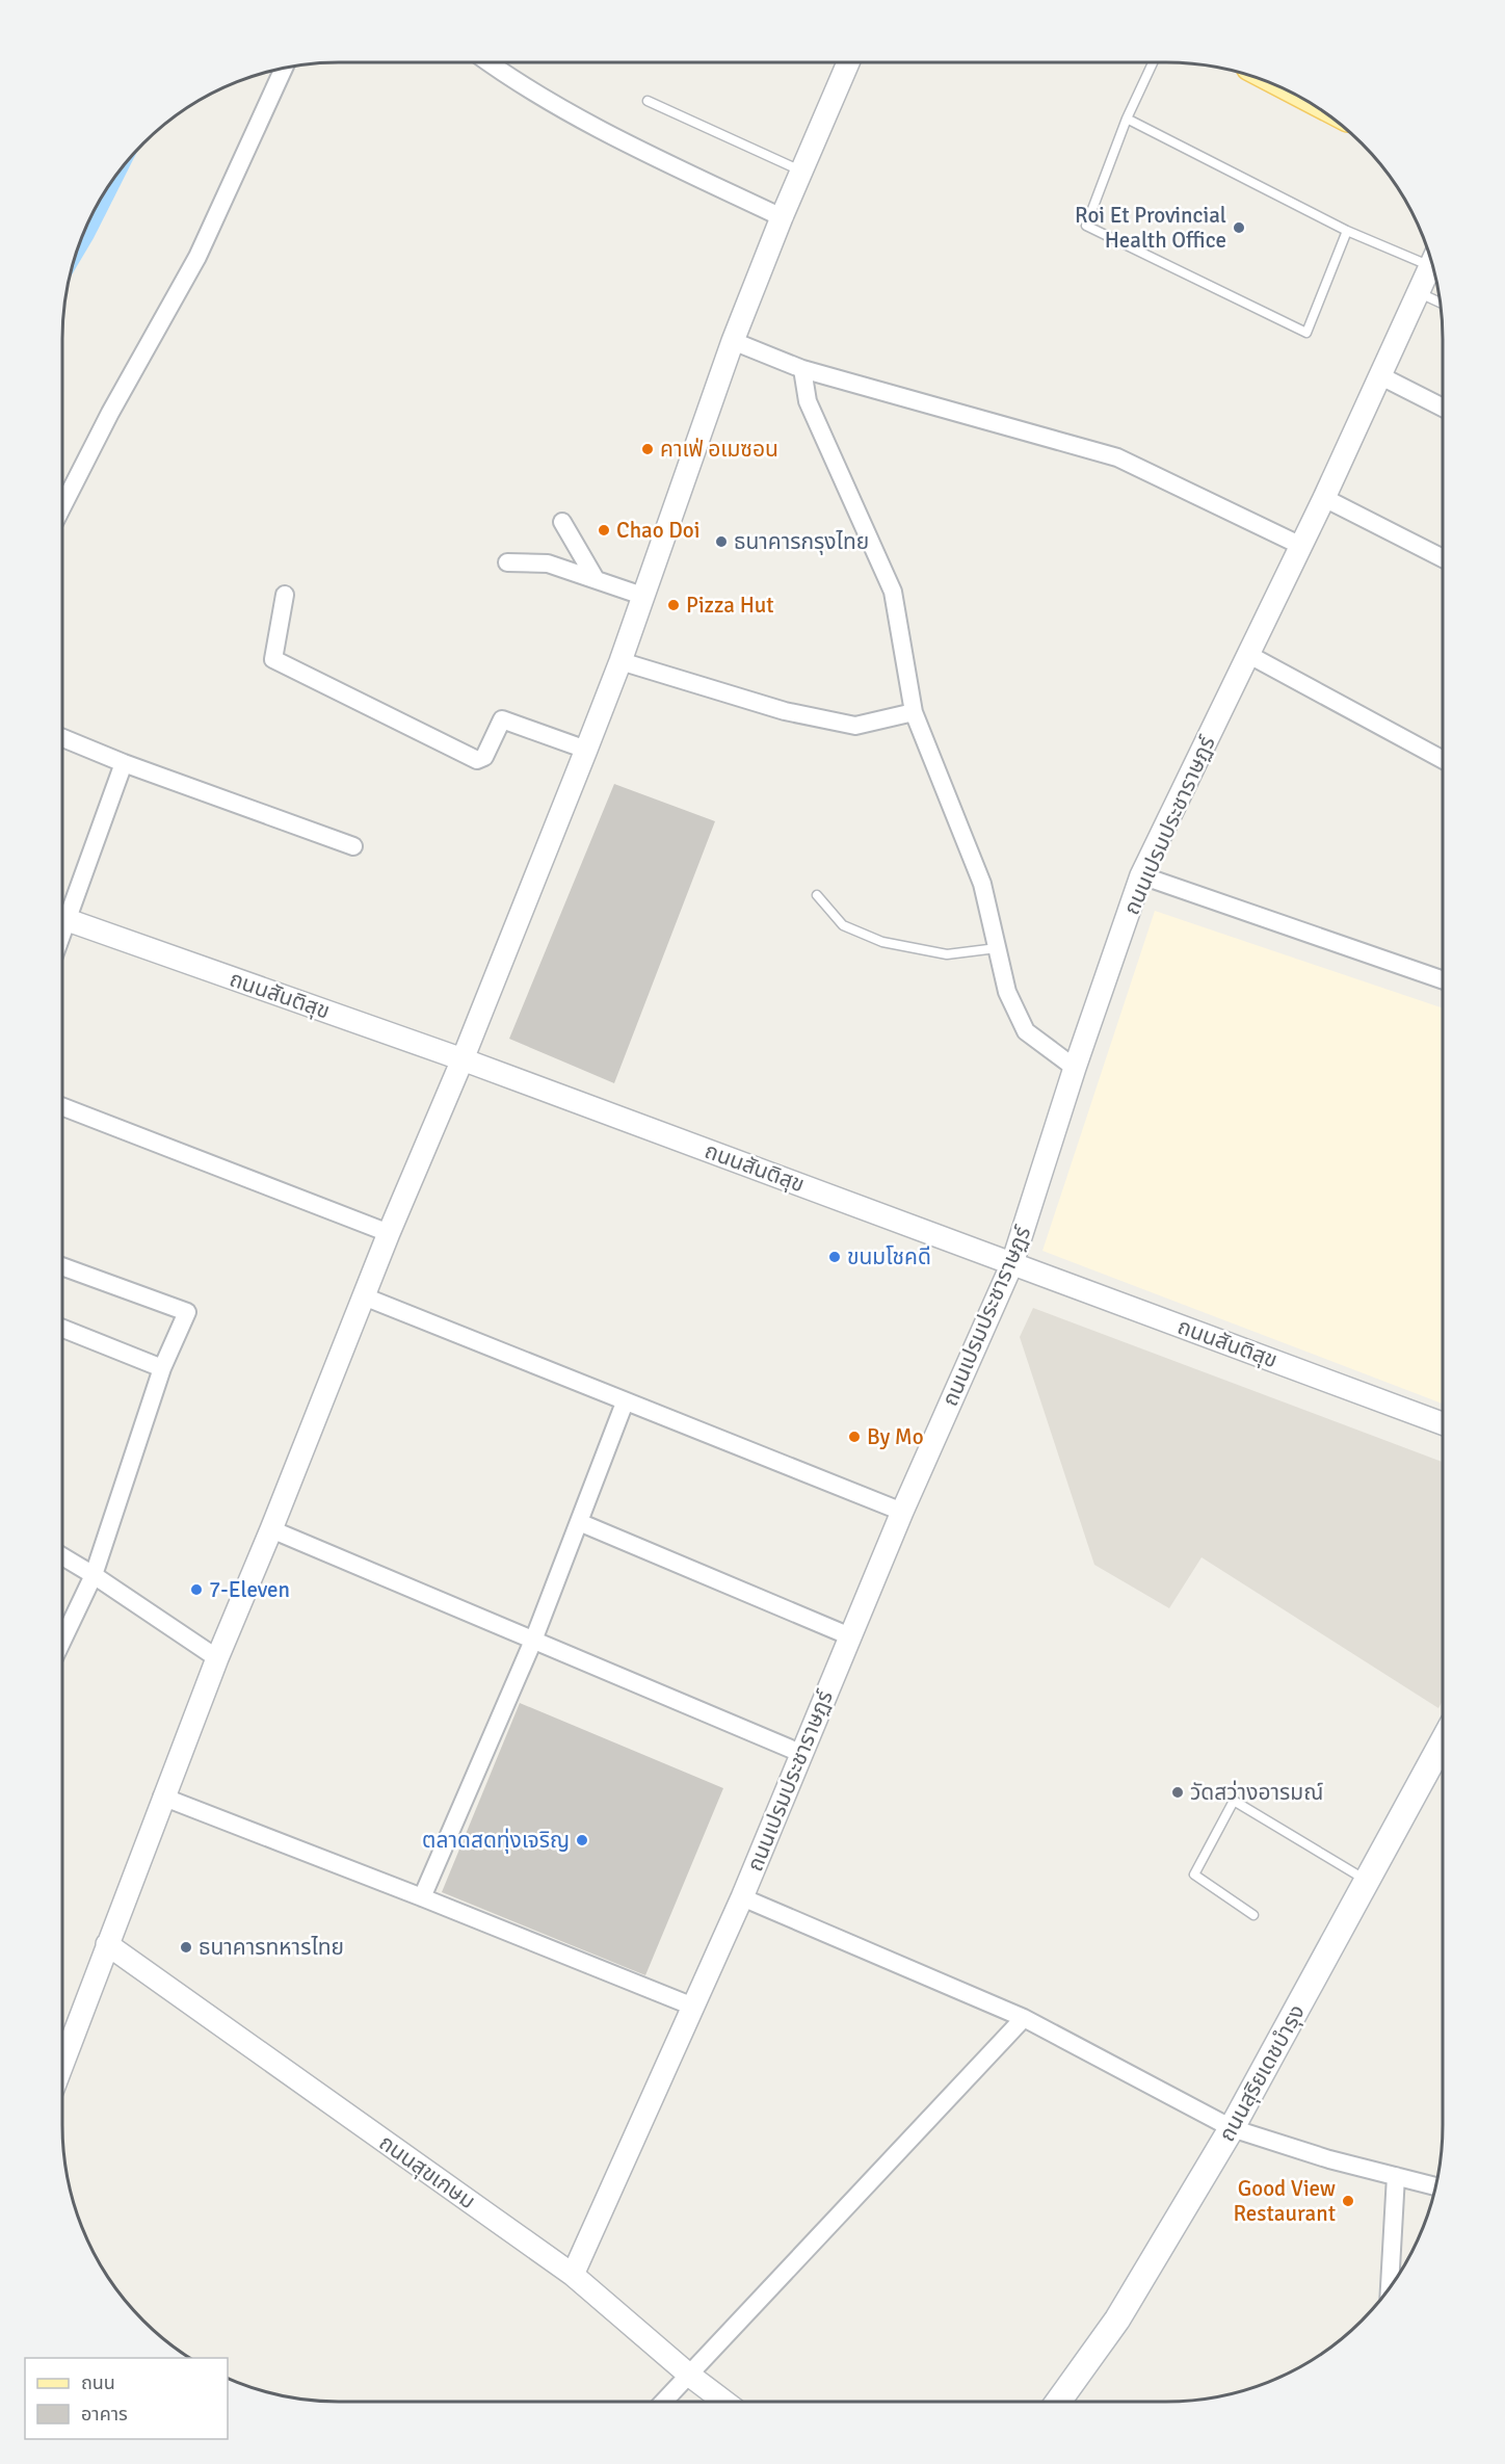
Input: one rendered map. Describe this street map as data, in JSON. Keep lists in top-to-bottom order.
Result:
{
  "streets": {
    "main road": ["ถนนสุริยเดชบำรุง"],
    "street": ["ถนนเปรมประชาราษฏร์", "ถนนสันติสุข", "ถนนสุขเกษม"]
  },
  "crossings": [
    ["ถนนเปรมประชาราษฏร์", "ถนนสันติสุข"],
    ["ถนนเปรมประชาราษฏร์", "ถนนสุขเกษม"]
  ],
  "places": [
    "Roi Et Provincial Health Office",
    "คาเฟ่ อเมซอน",
    "Chao Doi",
    "ธนาคารกรุงไทย",
    "Pizza Hut",
    "ขนมโชคดี",
    "By Mo",
    "7-Eleven",
    "วัดสว่างอารมณ์",
    "ตลาดสดทุ่งเจริญ",
    "ธนาคารทหารไทย",
    "Good View Restaurant"
  ],
  "legend": ["ถนน", "อาคาร"]
}
